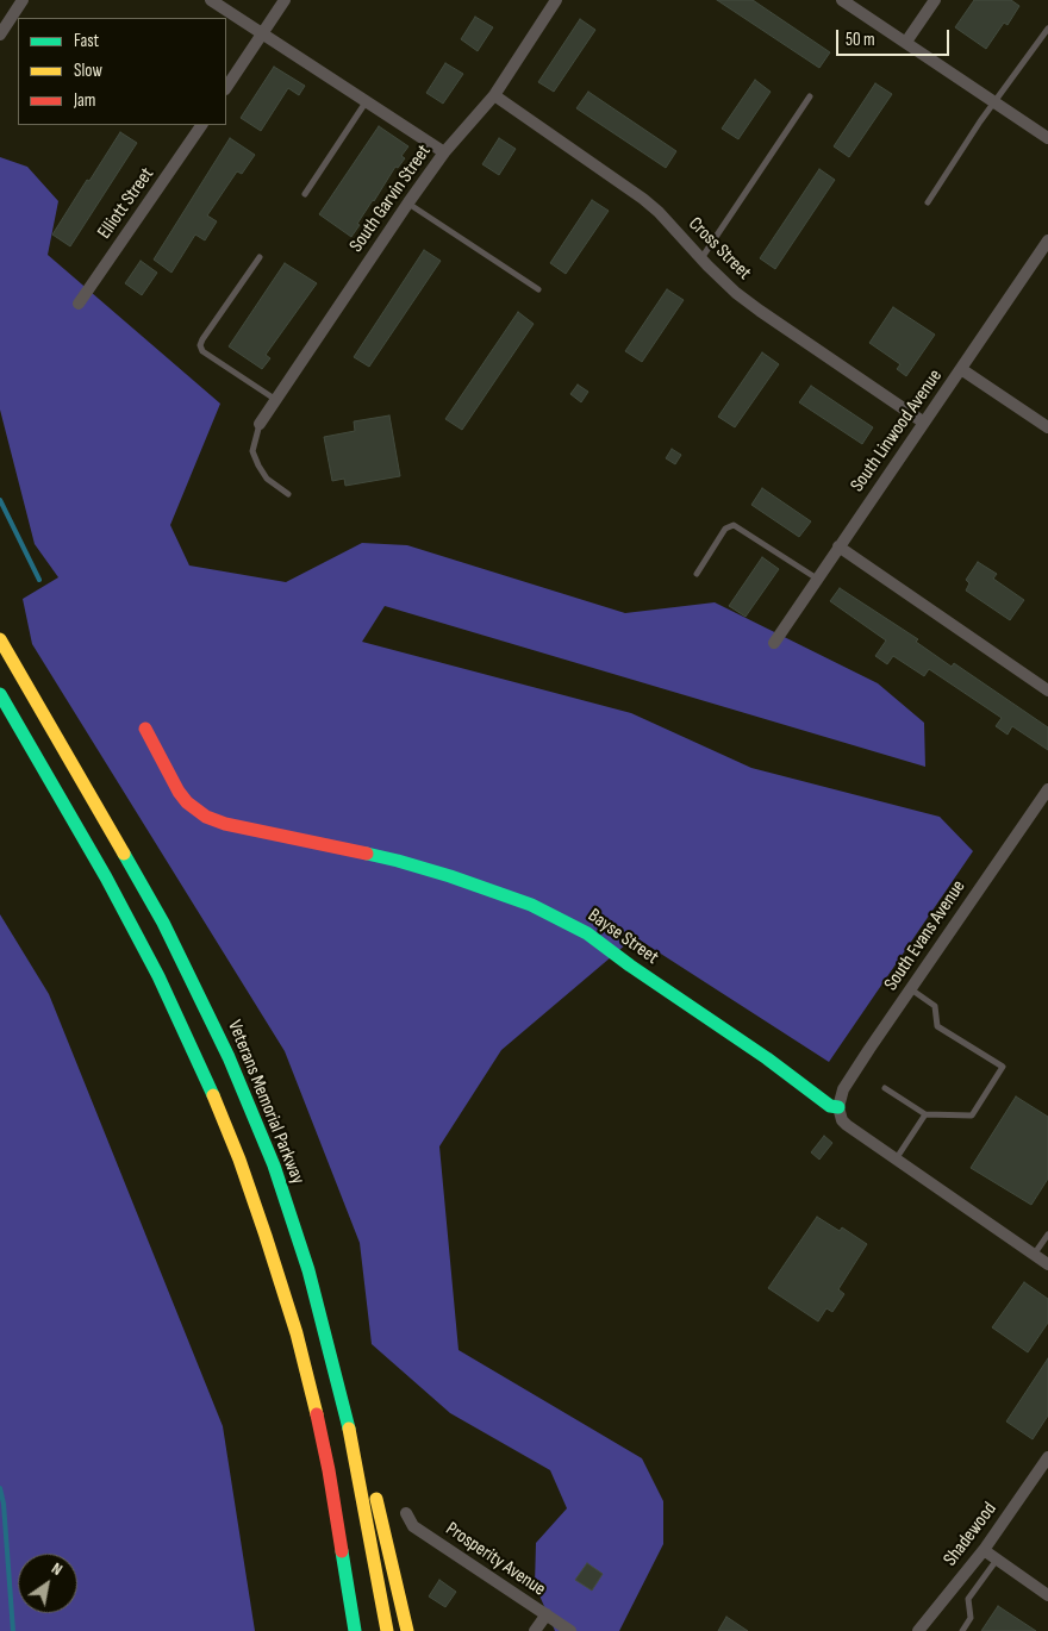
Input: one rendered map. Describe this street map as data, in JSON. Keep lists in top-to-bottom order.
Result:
{
  "streets": {
    "main road": ["Bayse Street", "Veterans Memorial Parkway"],
    "street": [
      "South Garvin Street",
      "Elliott Street",
      "Cross Street",
      "South Linwood Avenue",
      "South Evans Avenue",
      "Shadewood",
      "Prosperity Avenue"
    ]
  },
  "crossings": [
    ["South Garvin Street", "Cross Street"],
    ["Cross Street", "South Linwood Avenue"],
    ["South Evans Avenue", "Bayse Street"]
  ],
  "legend": ["Fast", "Slow", "Jam"],
  "scale_bar": "50 m",
  "north": "top right"
}
